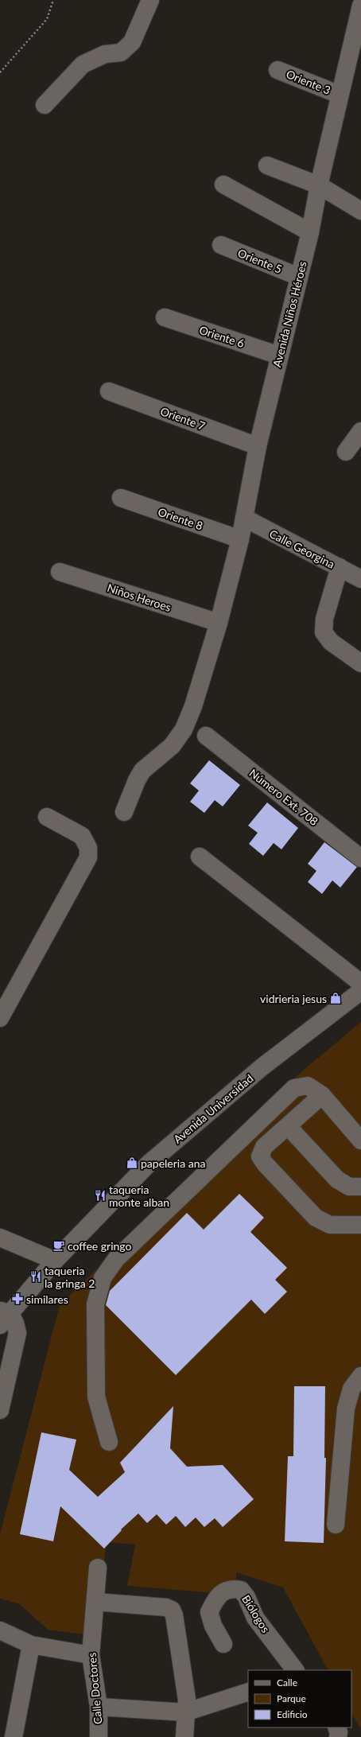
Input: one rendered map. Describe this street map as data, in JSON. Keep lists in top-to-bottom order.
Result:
{
  "streets": {
    "street": [
      "Oriente 3",
      "Oriente 5",
      "Avenida Niños Héroes",
      "Oriente 6",
      "Oriente 7",
      "Oriente 8",
      "Calle Georgina",
      "Niños Heroes",
      "Número Ext. 708",
      "Avenida Universidad",
      "Biólogos",
      "Calle Doctores"
    ]
  },
  "crossings": [
    ["Oriente 3", "Avenida Niños Héroes"],
    ["Oriente 5", "Avenida Niños Héroes"],
    ["Avenida Niños Héroes", "Oriente 6"],
    ["Avenida Niños Héroes", "Oriente 7"],
    ["Avenida Niños Héroes", "Oriente 8"],
    ["Avenida Niños Héroes", "Calle Georgina"],
    ["Avenida Niños Héroes", "Niños Heroes"]
  ],
  "places": {
    "shop": ["vidrieria jesus", "papeleria ana"],
    "restaurant": ["taqueria monte alban", "taqueria la gringa 2"],
    "cafe": ["coffee gringo"],
    "pharmacy": ["similares"]
  },
  "legend": ["Calle", "Parque", "Edificio"]
}
